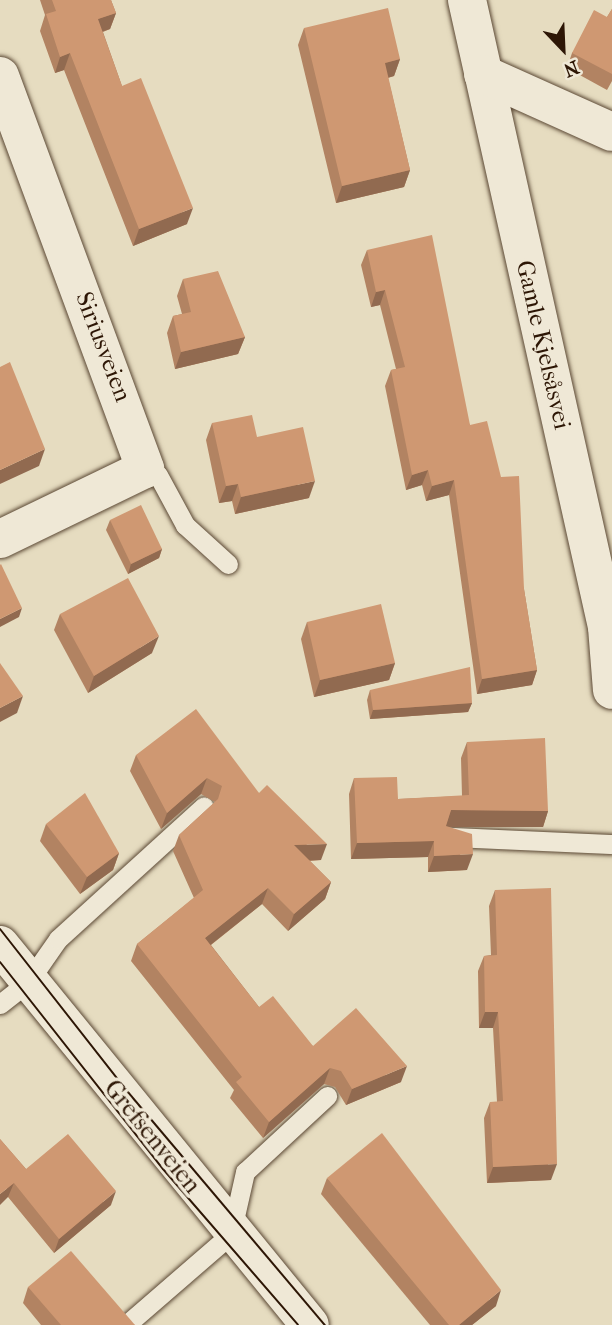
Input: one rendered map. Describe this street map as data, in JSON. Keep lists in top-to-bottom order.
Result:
{
  "streets": {
    "street": ["Gamle Kjelsåsvei", "Siriusveien", "Grefsenveien"]
  },
  "north": "bottom right"
}
